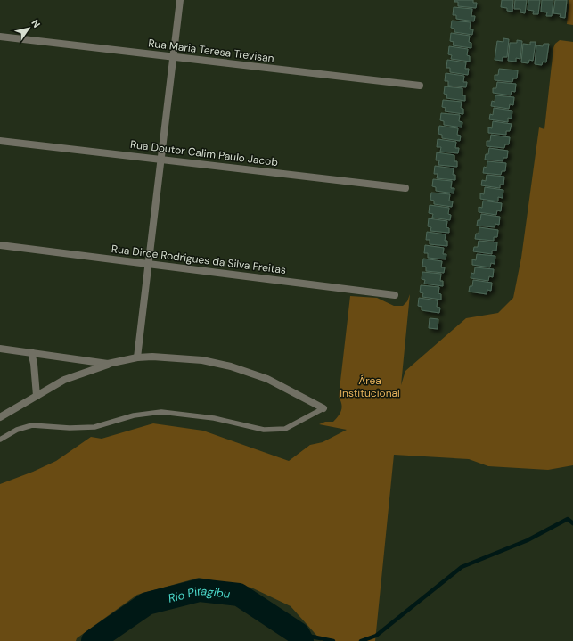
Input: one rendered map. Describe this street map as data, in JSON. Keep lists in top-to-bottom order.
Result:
{
  "streets": {
    "street": ["Rua Maria Teresa Trevisan", "Rua Doutor Calim Paulo Jacob", "Rua Dirce Rodrigues da Silva Freitas"]
  },
  "water": ["Rio Piragibu"],
  "parks": ["Área Institucional"],
  "north": "top right"
}
